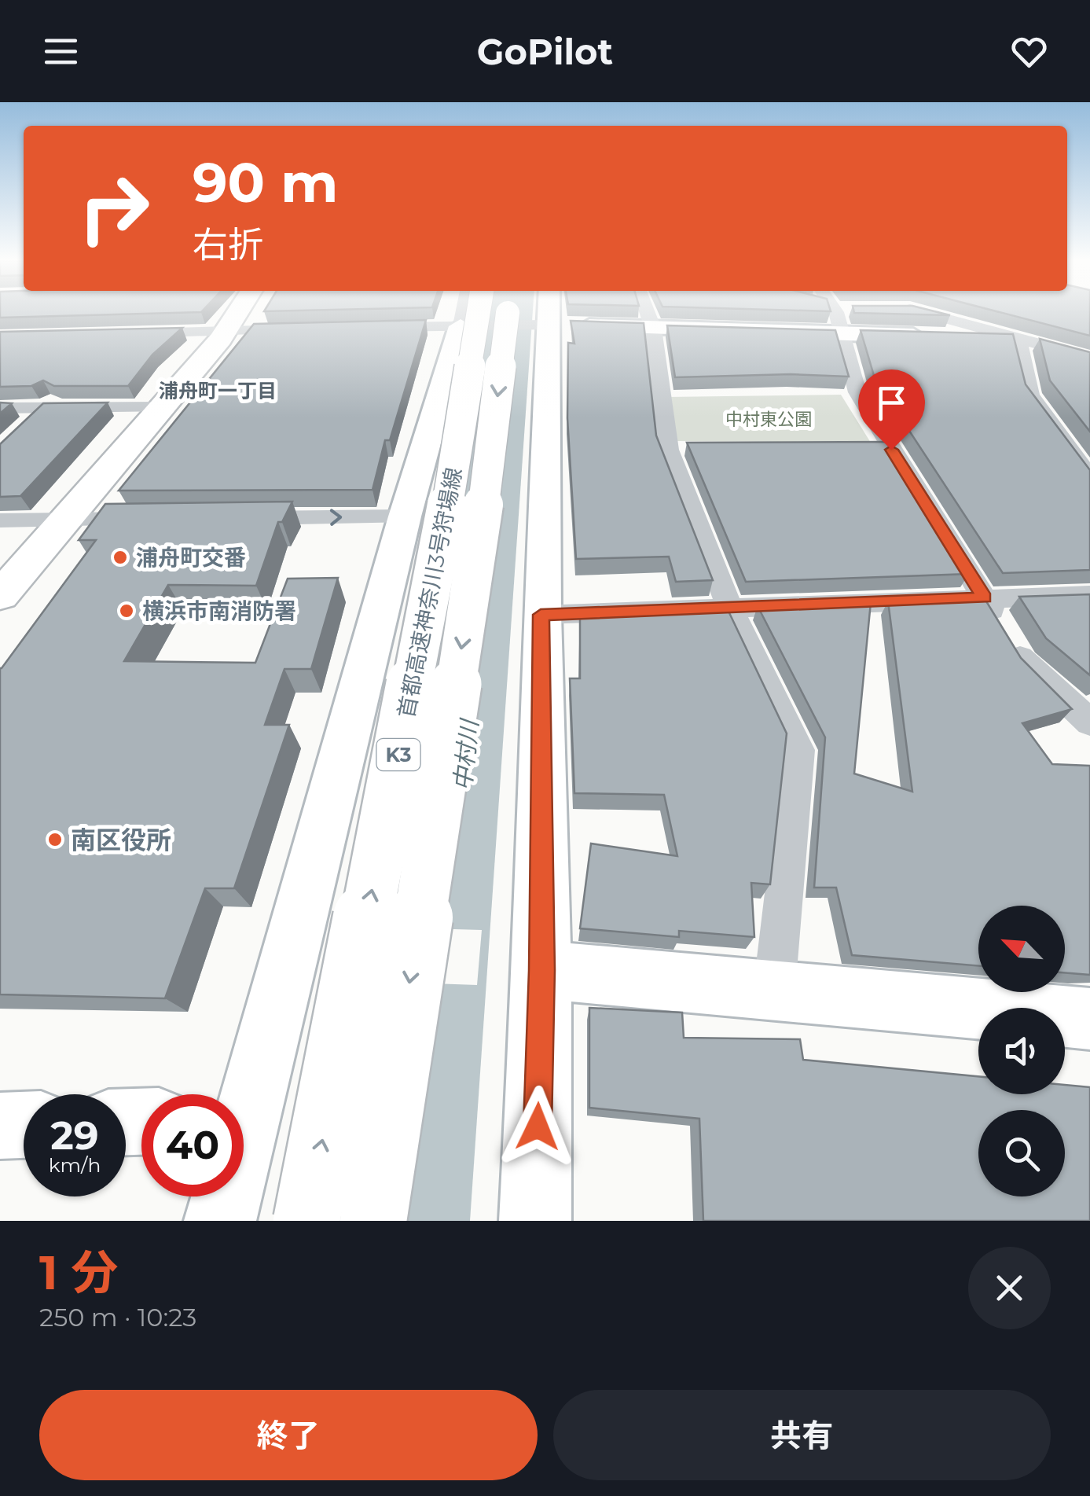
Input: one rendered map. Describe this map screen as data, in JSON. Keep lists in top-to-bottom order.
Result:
{
  "streets": {
    "main road": ["首都高速神奈川3号狩場線", "K3"]
  },
  "districts": ["浦舟町一丁目"],
  "water": ["中村川"],
  "parks": ["中村東公園"],
  "places": ["浦舟町交番", "横浜市南消防署", "南区役所"],
  "north": "top left",
  "page": {
    "header": "GoPilot",
    "turn": ["90 m", "右折"],
    "speed": "29 km/h",
    "limit": "40",
    "heading": ["1 分", "250 m · 10:23"],
    "buttons": ["終了", "共有"]
  }
}
